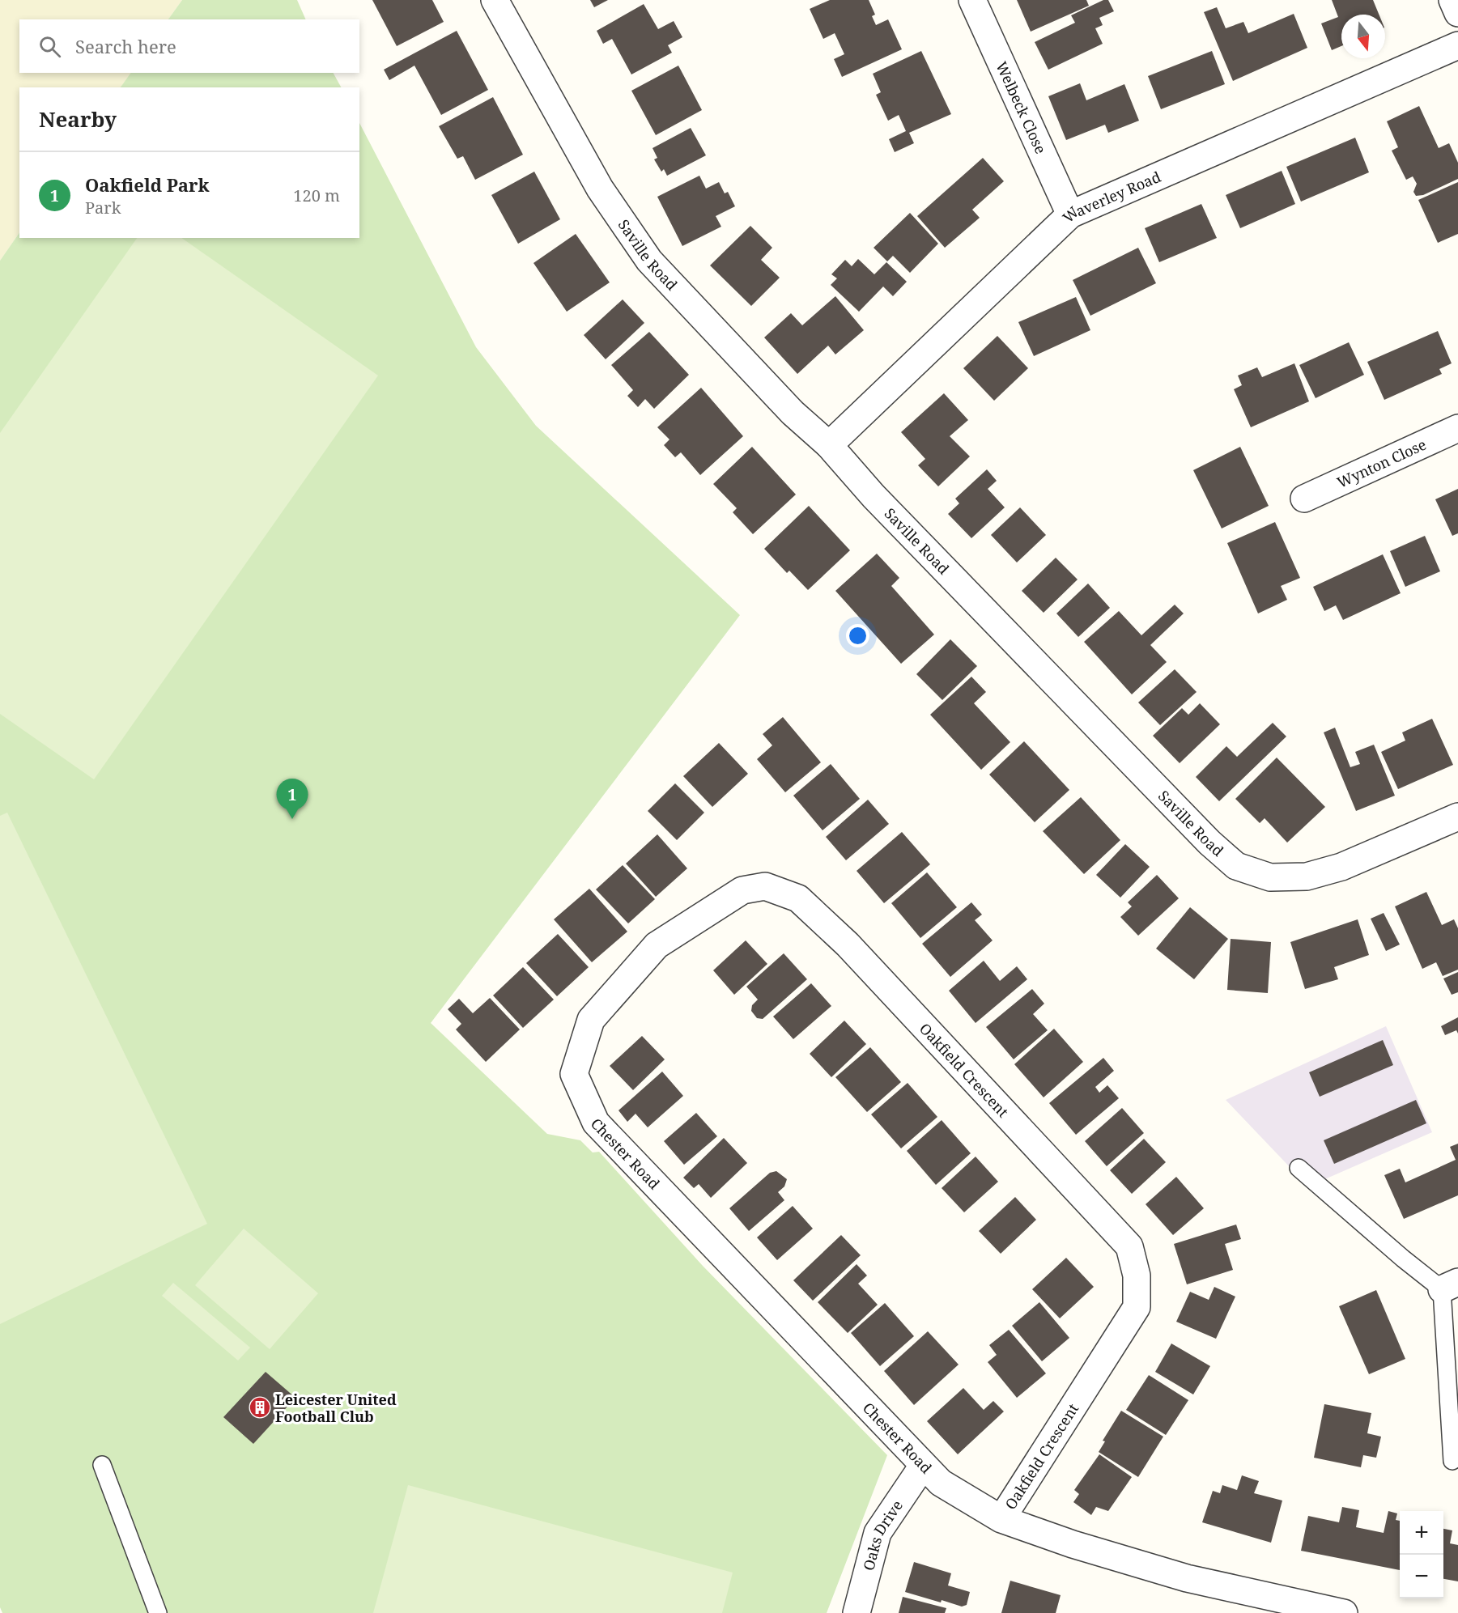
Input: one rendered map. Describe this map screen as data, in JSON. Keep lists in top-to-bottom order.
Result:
{
  "streets": {
    "street": [
      "Welbeck Close",
      "Waverley Road",
      "Saville Road",
      "Wynton Close",
      "Oakfield Crescent",
      "Chester Road",
      "Oaks Drive"
    ]
  },
  "crossings": [
    ["Welbeck Close", "Waverley Road"],
    ["Waverley Road", "Saville Road"],
    ["Oakfield Crescent", "Chester Road"],
    ["Chester Road", "Oaks Drive"]
  ],
  "places": {
    "building": ["Leicester United Football Club"]
  },
  "north": "bottom",
  "page": {
    "search": "Search here",
    "heading": "Nearby",
    "list": [
      {
        "mark": "1",
        "name": "Oakfield Park",
        "note": "Park",
        "value": "120 m"
      }
    ],
    "pins": "1",
    "map_buttons": ["+", "−"]
  }
}
